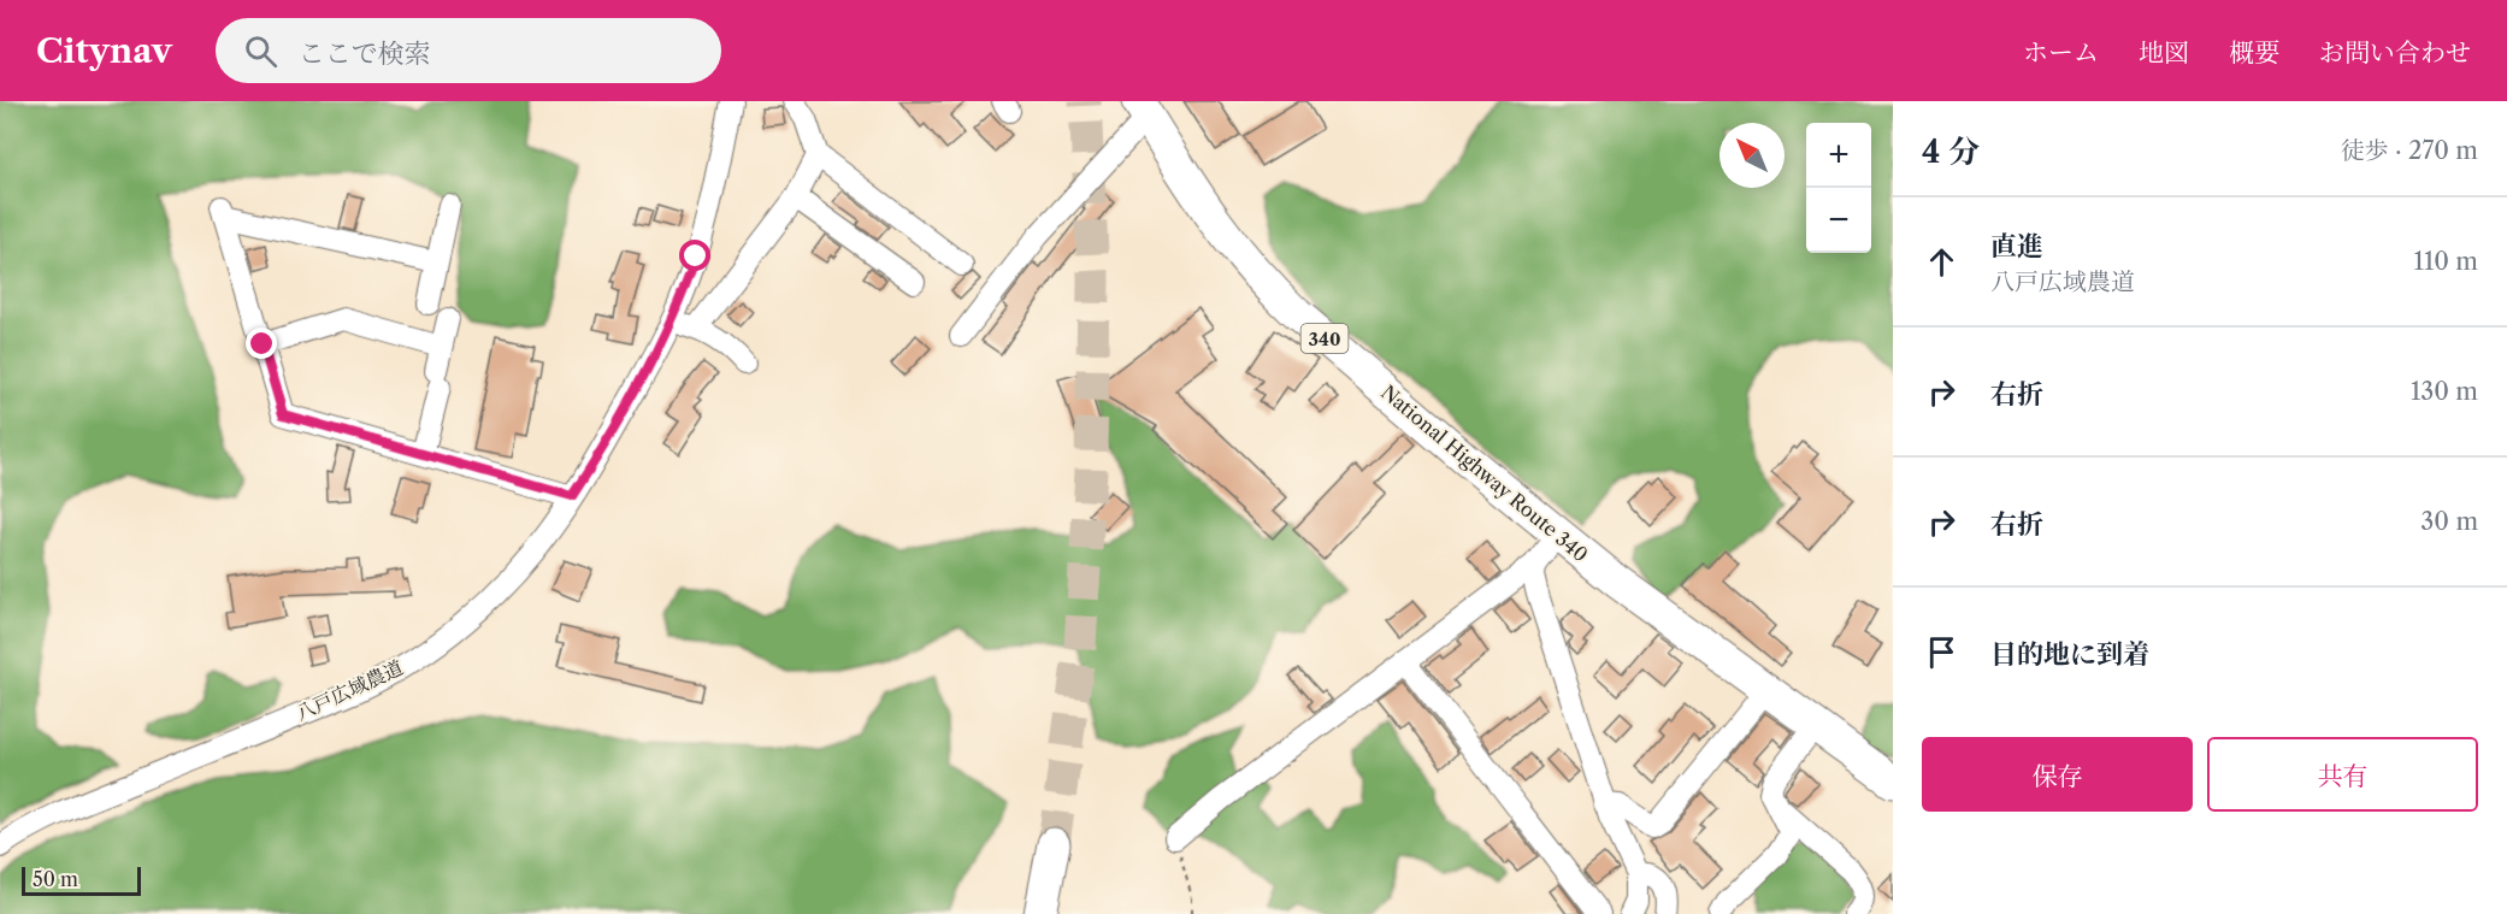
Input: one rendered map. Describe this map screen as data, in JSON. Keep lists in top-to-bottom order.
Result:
{
  "streets": {
    "highway": ["340", "National Highway Route 340"],
    "street": ["八戸広域農道"]
  },
  "scale_bar": "50 m",
  "north": "top left",
  "page": {
    "header": "Citynav",
    "search": "ここで検索",
    "nav": [
      "ホーム",
      "地図",
      "概要",
      "お問い合わせ"
    ],
    "heading": ["4 分", "徒歩 · 270 m"],
    "map_buttons": ["+", "−"],
    "list": [
      ["直進", "八戸広域農道", "110 m"],
      ["右折", "130 m"],
      ["右折", "30 m"],
      "目的地に到着"
    ],
    "buttons": ["保存", "共有"],
    "scale": "50 m"
  }
}
